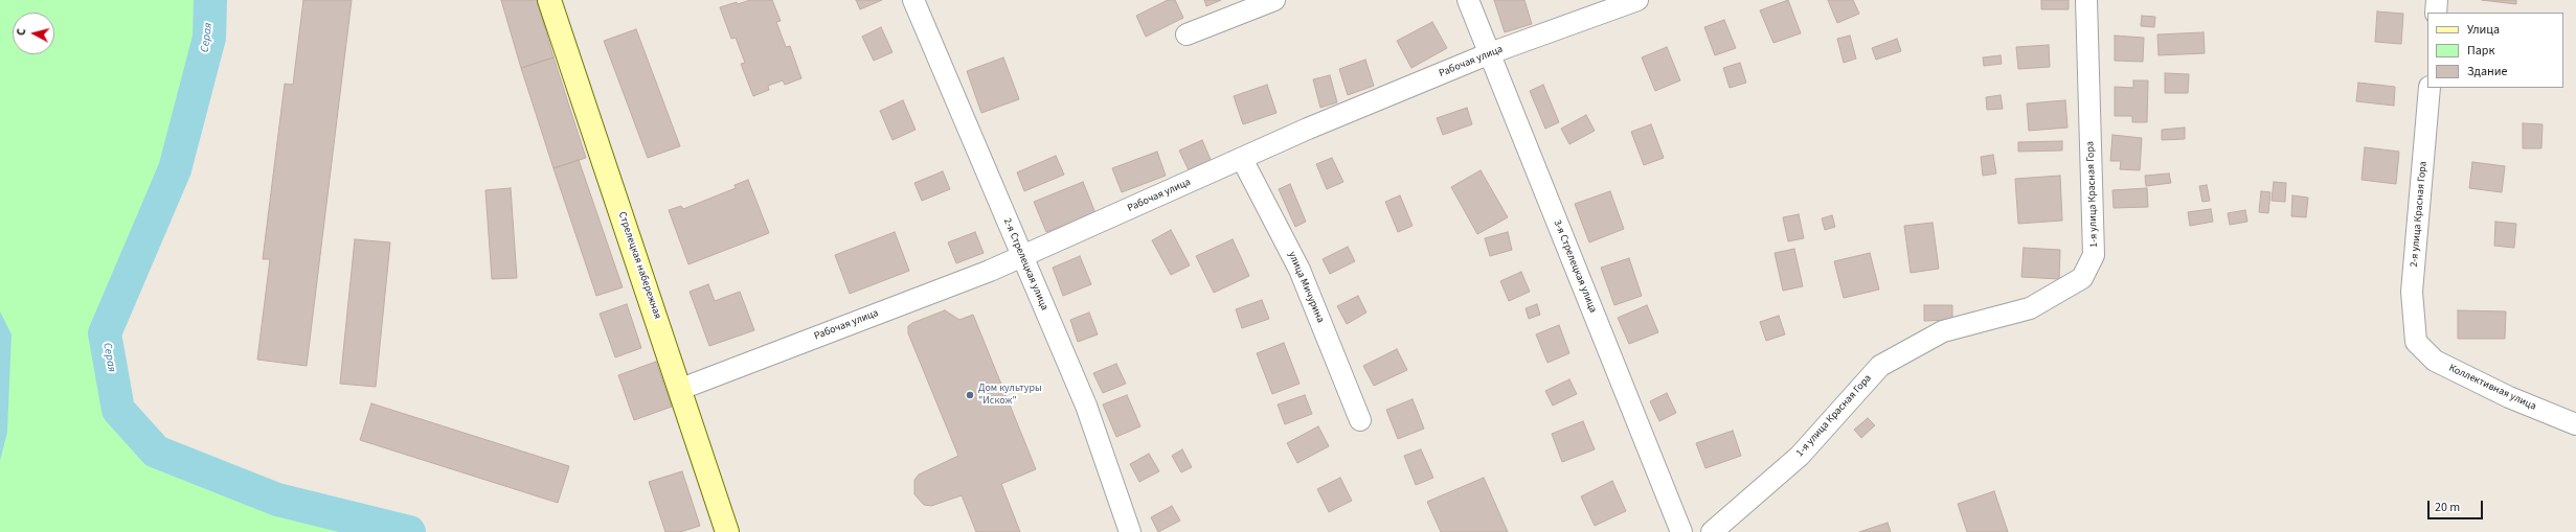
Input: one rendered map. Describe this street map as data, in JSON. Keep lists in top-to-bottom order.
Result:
{
  "streets": {
    "street": [
      "Рабочая улица",
      "1-я улица Красная Гора",
      "2-я улица Красная Гора",
      "2-я Стрелецкая улица",
      "Стрелецкая набережная",
      "3-я Стрелецкая улица",
      "улица Мичурина",
      "Коллективная улица"
    ]
  },
  "crossings": [
    ["Рабочая улица", "2-я Стрелецкая улица"],
    ["Рабочая улица", "Стрелецкая набережная"],
    ["Рабочая улица", "3-я Стрелецкая улица"],
    ["Рабочая улица", "улица Мичурина"],
    ["2-я улица Красная Гора", "Коллективная улица"]
  ],
  "water": ["Серая"],
  "places": ["Дом культуры \"Искож\""],
  "legend": ["Улица", "Парк", "Здание"],
  "scale_bar": "20 m",
  "north": "left"
}
